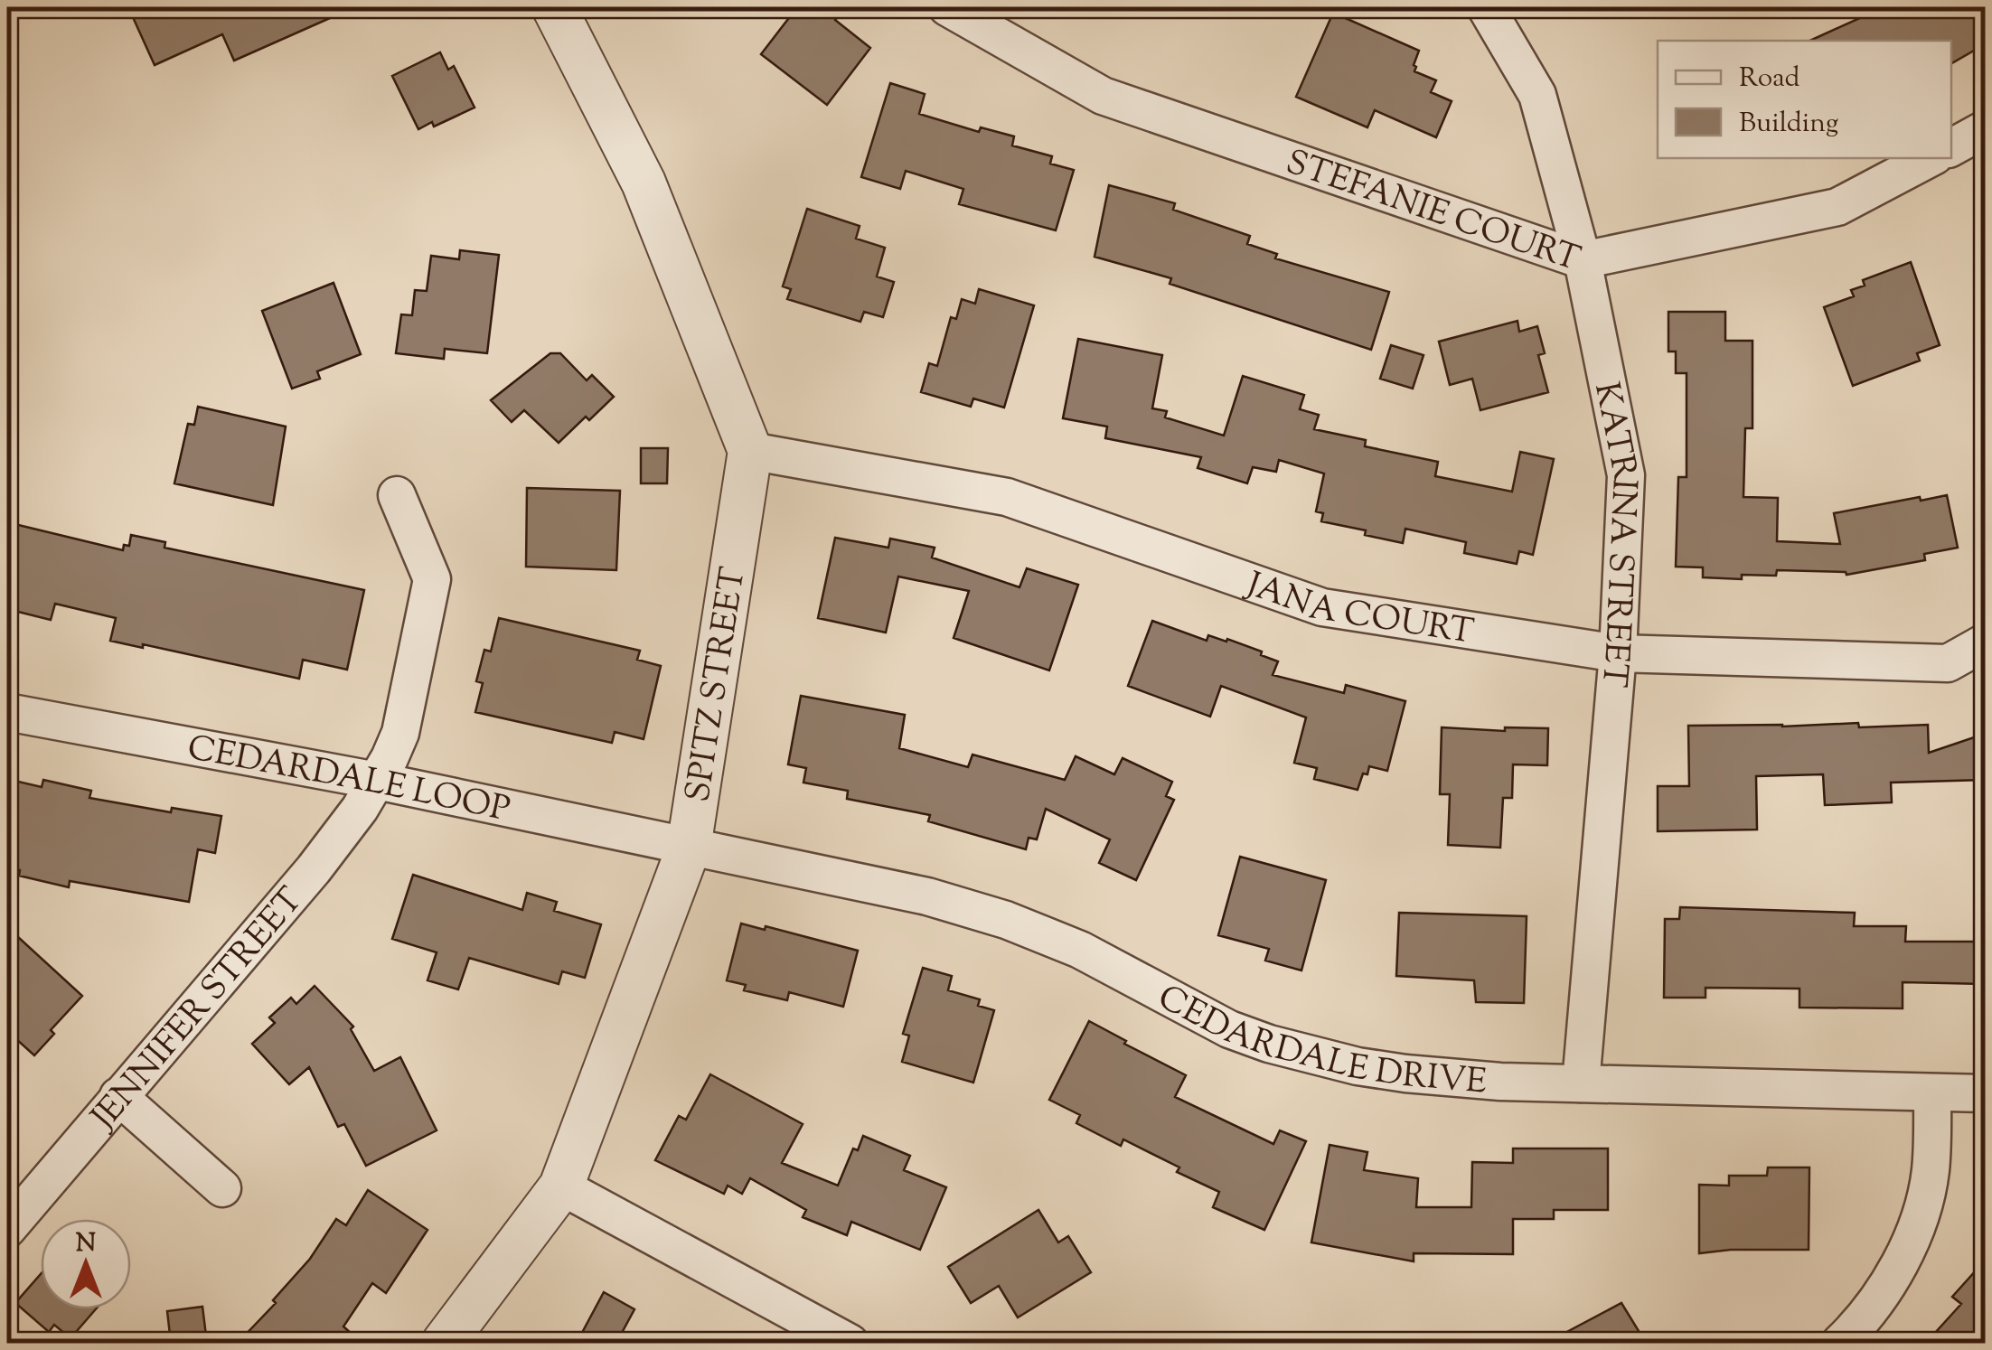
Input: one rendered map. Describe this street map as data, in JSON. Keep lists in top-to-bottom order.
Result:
{
  "streets": {
    "street": [
      "STEFANIE COURT",
      "KATRINA STREET",
      "JANA COURT",
      "SPITZ STREET",
      "CEDARDALE LOOP",
      "JENNIFER STREET",
      "CEDARDALE DRIVE"
    ]
  },
  "crossings": [
    ["STEFANIE COURT", "KATRINA STREET"],
    ["KATRINA STREET", "JANA COURT"],
    ["KATRINA STREET", "CEDARDALE DRIVE"],
    ["JANA COURT", "SPITZ STREET"],
    ["SPITZ STREET", "CEDARDALE LOOP"],
    ["SPITZ STREET", "CEDARDALE DRIVE"],
    ["CEDARDALE LOOP", "JENNIFER STREET"],
    ["CEDARDALE LOOP", "CEDARDALE DRIVE"]
  ],
  "legend": ["Road", "Building"],
  "north": "top"
}
